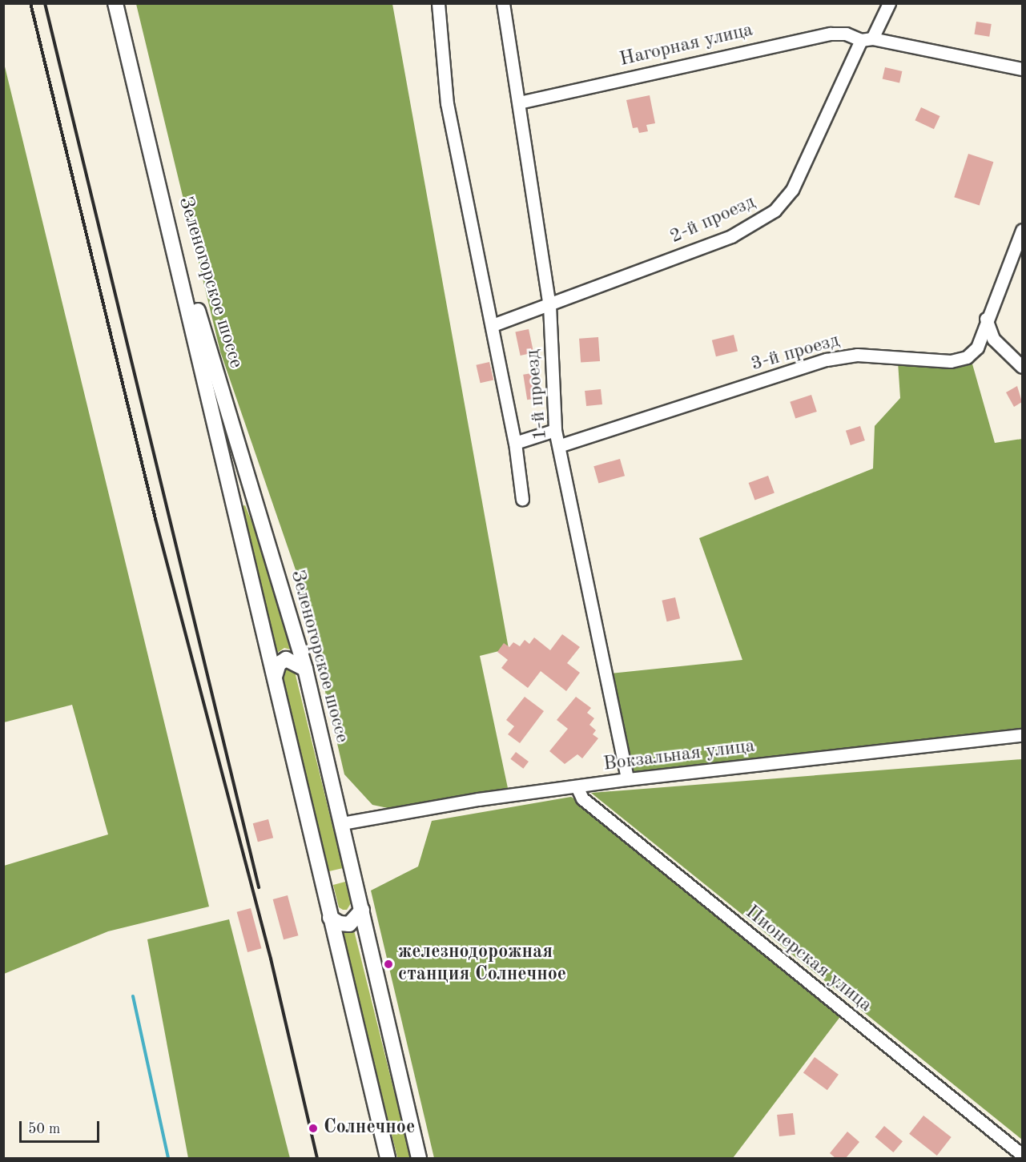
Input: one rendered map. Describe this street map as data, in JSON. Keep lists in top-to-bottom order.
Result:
{
  "streets": {
    "main road": ["Зеленогорское шоссе"],
    "street": [
      "Нагорная улица",
      "2-й проезд",
      "3-й проезд",
      "1-й проезд",
      "Вокзальная улица",
      "Пионерская улица"
    ]
  },
  "crossings": [
    ["Нагорная улица", "2-й проезд"],
    ["Нагорная улица", "1-й проезд"],
    ["2-й проезд", "1-й проезд"],
    ["Зеленогорское шоссе", "Вокзальная улица"],
    ["3-й проезд", "1-й проезд"],
    ["1-й проезд", "Вокзальная улица"],
    ["Вокзальная улица", "Пионерская улица"]
  ],
  "places": ["железнодорожная станция Солнечное", "Солнечное"],
  "scale_bar": "50 m"
}
